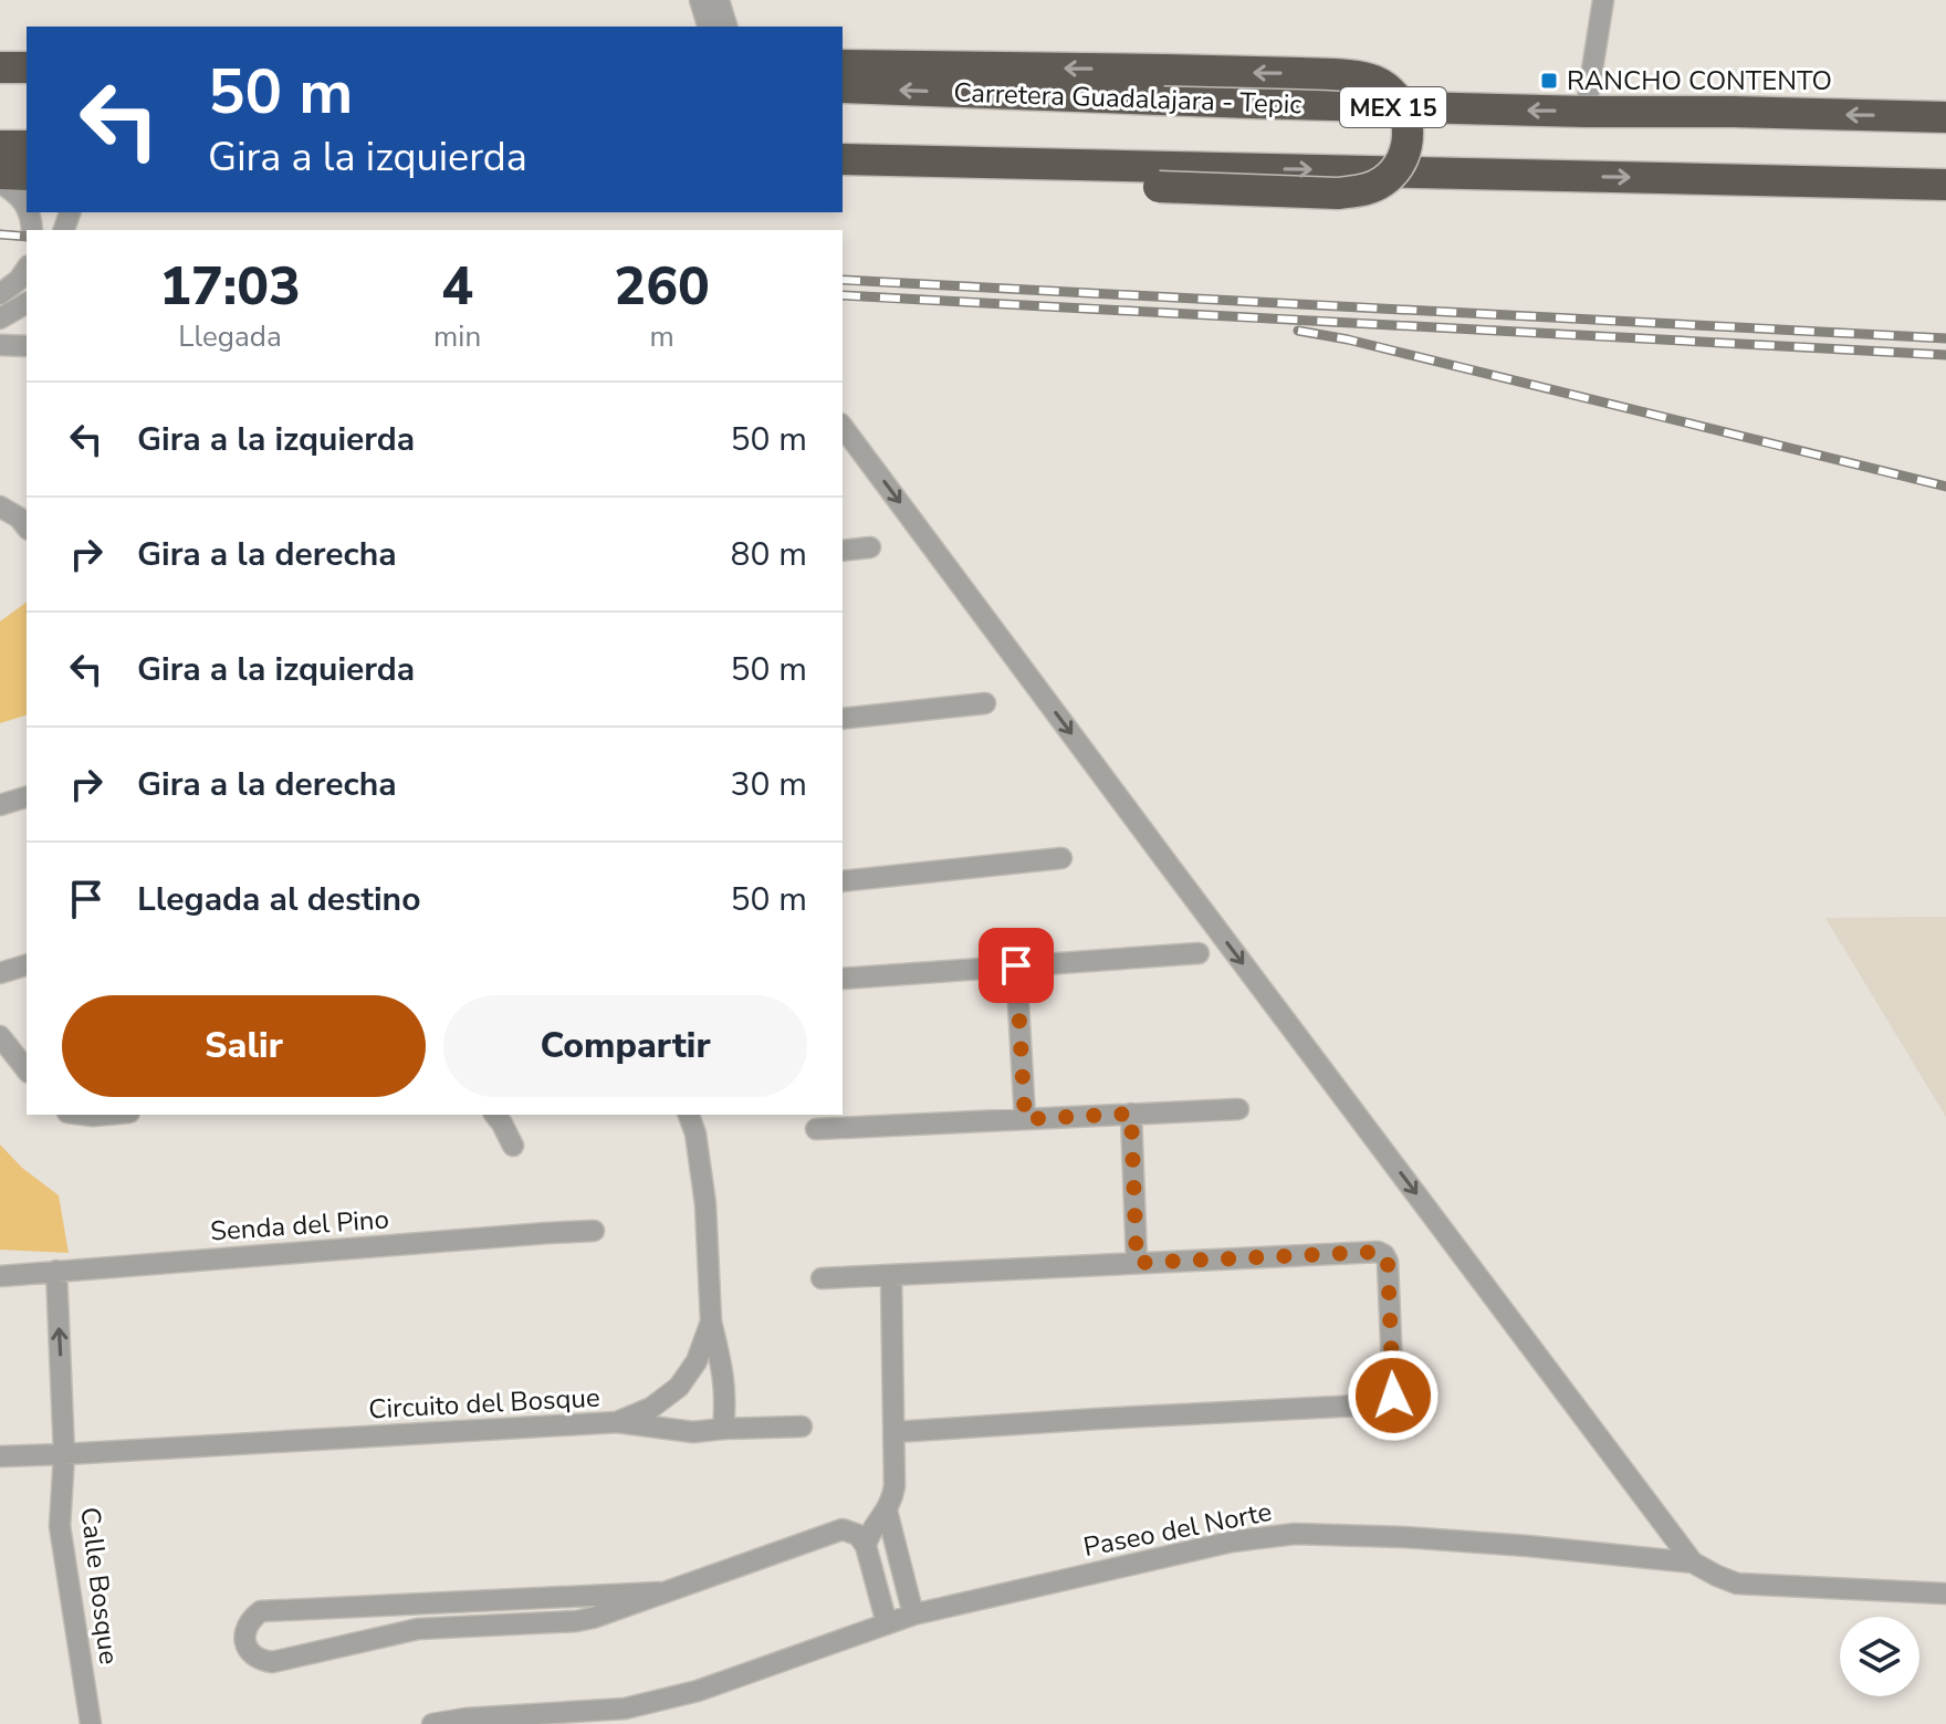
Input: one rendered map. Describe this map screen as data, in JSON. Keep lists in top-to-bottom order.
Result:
{
  "streets": {
    "highway": ["Carretera Guadalajara - Tepic", "MEX 15"],
    "street": [
      "Senda del Pino",
      "Circuito del Bosque",
      "Paseo del Norte",
      "Calle Bosque"
    ]
  },
  "crossings": [
    ["Circuito del Bosque", "Calle Bosque"]
  ],
  "places": {
    "transit": ["RANCHO CONTENTO"]
  },
  "page": {
    "turn": ["50 m", "Gira a la izquierda"],
    "eta": [
      "17:03",
      "Llegada",
      "4",
      "min",
      "260",
      "m"
    ],
    "list": [
      {
        "name": "Gira a la izquierda",
        "value": "50 m"
      },
      {
        "name": "Gira a la derecha",
        "value": "80 m"
      },
      {
        "name": "Gira a la izquierda",
        "value": "50 m"
      },
      {
        "name": "Gira a la derecha",
        "value": "30 m"
      },
      {
        "name": "Llegada al destino",
        "value": "50 m"
      }
    ],
    "buttons": ["Salir", "Compartir"]
  }
}
